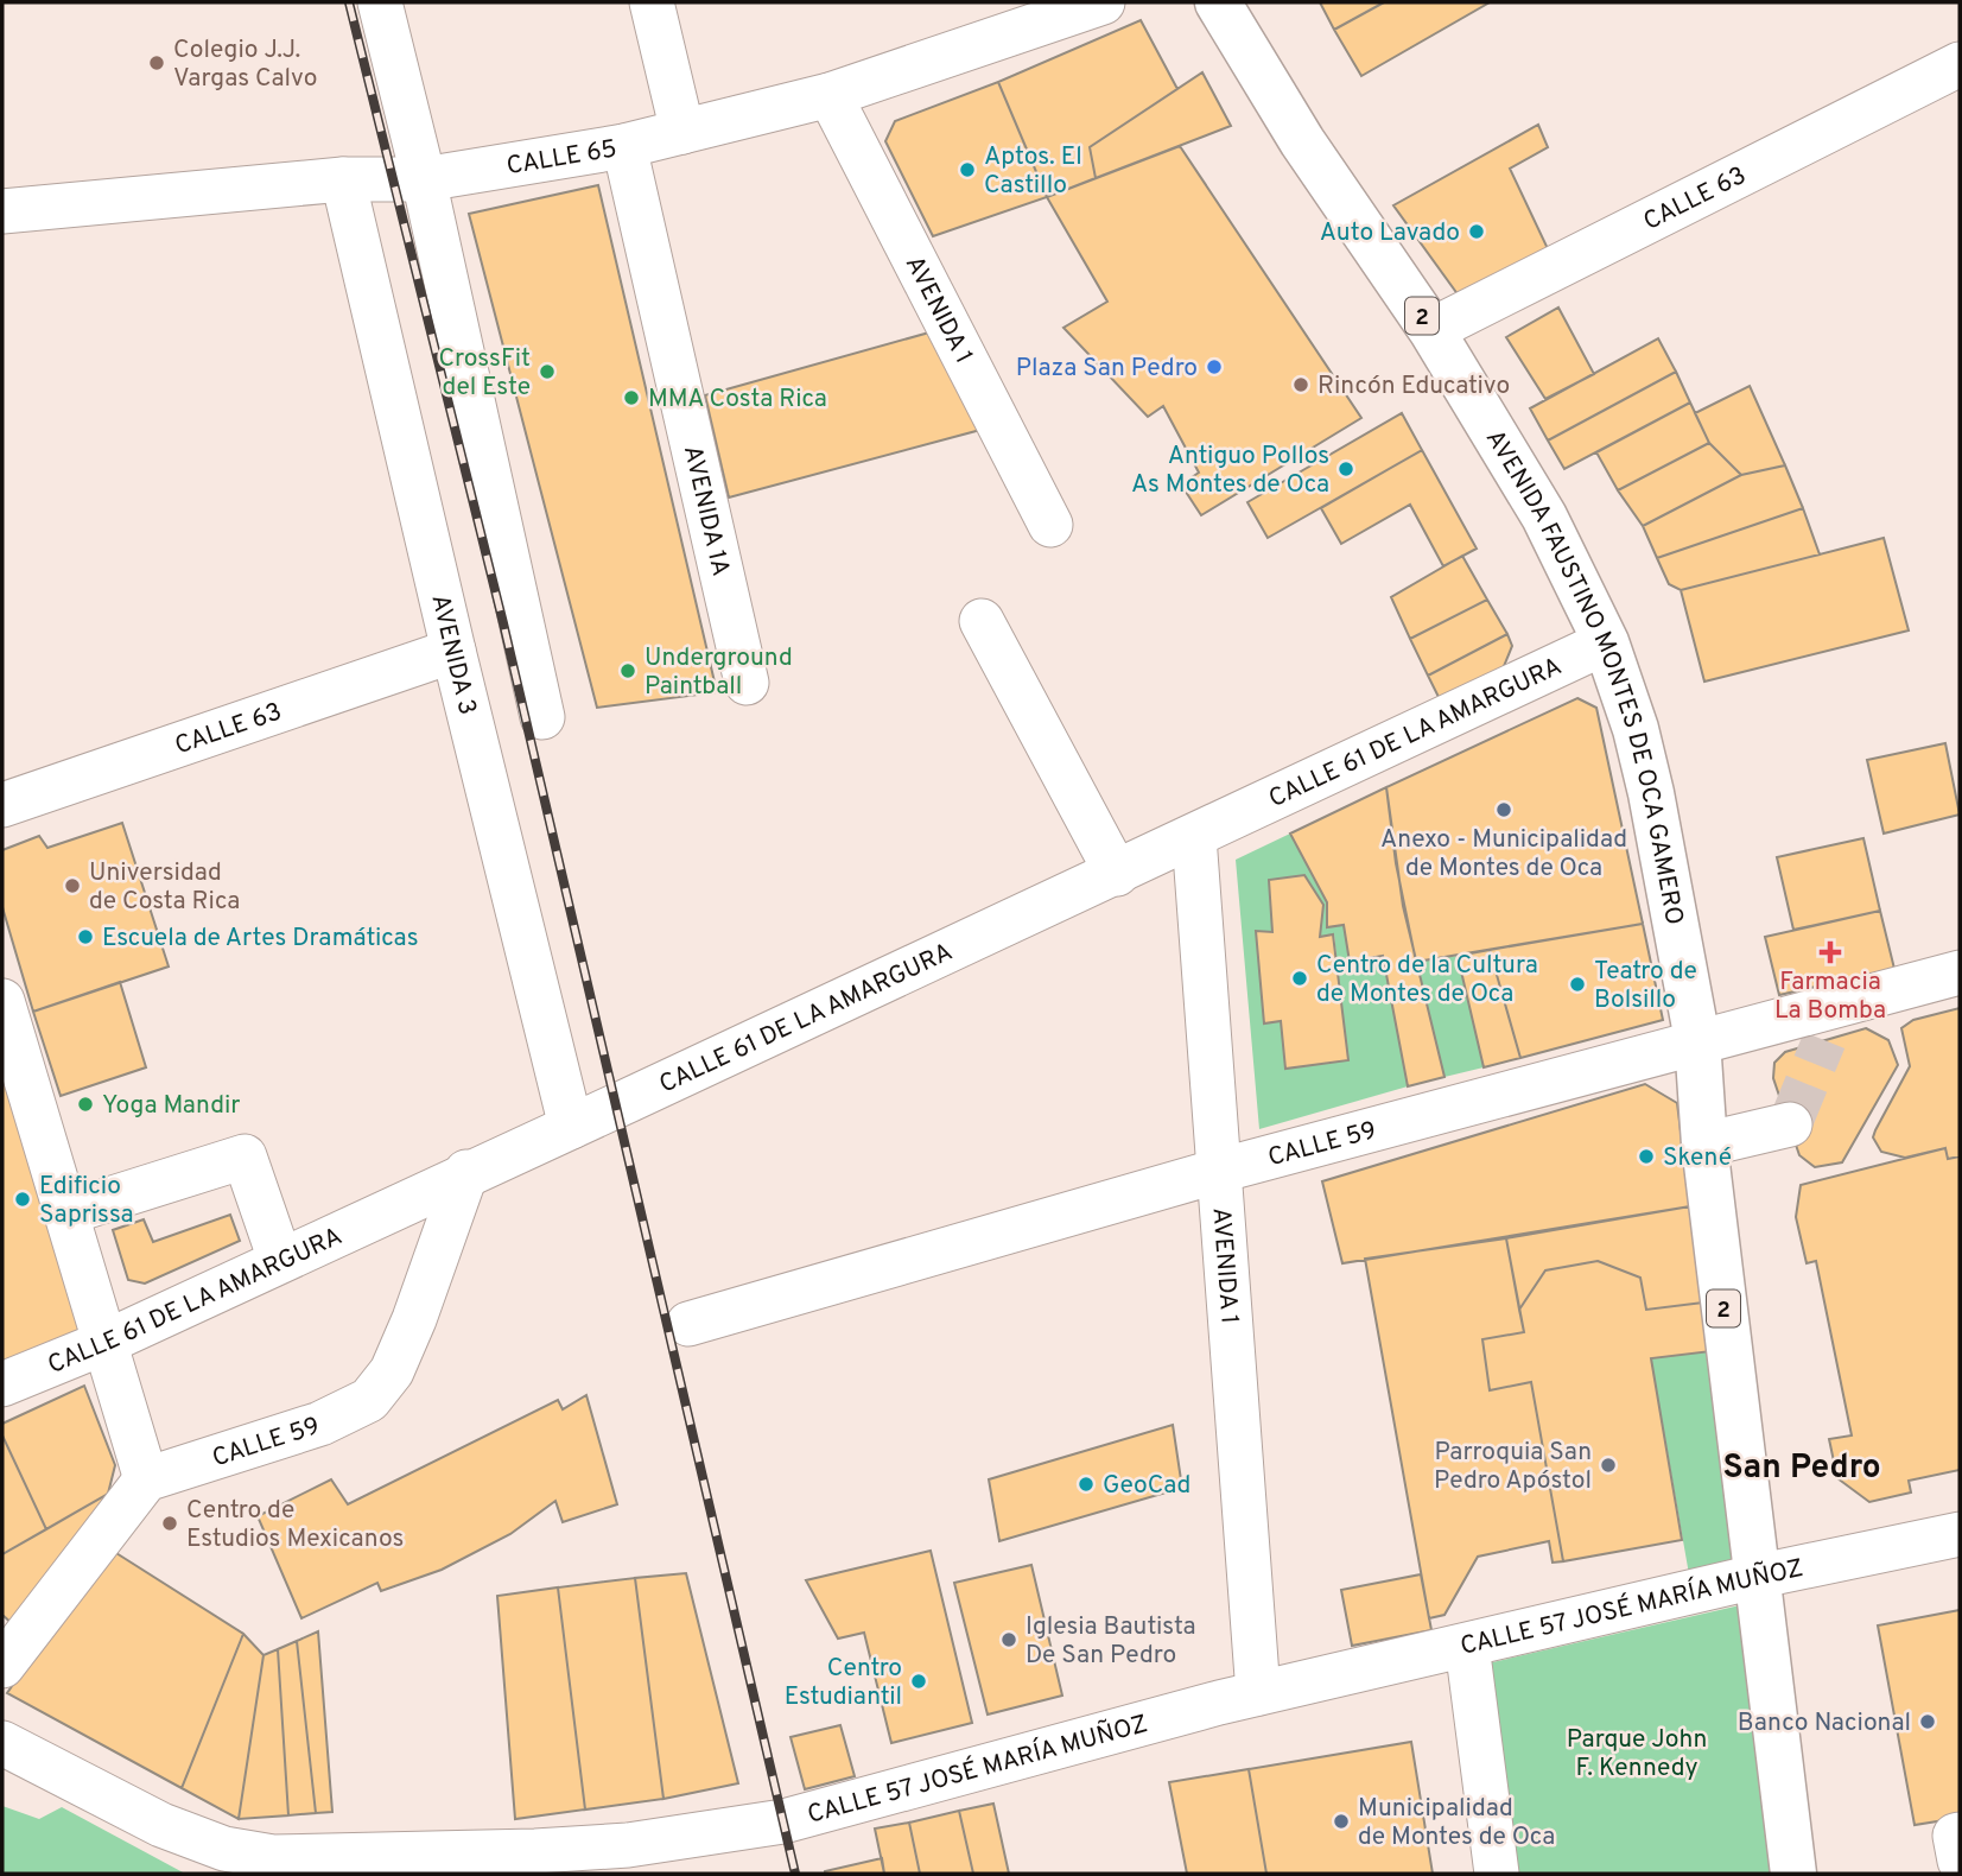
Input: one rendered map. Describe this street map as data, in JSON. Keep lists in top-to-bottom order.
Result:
{
  "streets": {
    "highway": ["2", "AVENIDA FAUSTINO MONTES DE OCA GAMERO"],
    "street": [
      "CALLE 65",
      "CALLE 63",
      "AVENIDA 1",
      "AVENIDA 1A",
      "AVENIDA 3",
      "CALLE 61 DE LA AMARGURA",
      "CALLE 59",
      "CALLE 57 JOSÉ MARÍA MUÑOZ"
    ]
  },
  "crossings": [
    ["CALLE 65", "AVENIDA 1"],
    ["CALLE 65", "AVENIDA 1A"],
    ["CALLE 65", "AVENIDA 3"],
    ["CALLE 63", "AVENIDA 3"],
    ["CALLE 63", "AVENIDA FAUSTINO MONTES DE OCA GAMERO"],
    ["AVENIDA 1", "CALLE 61 DE LA AMARGURA"],
    ["AVENIDA 1", "CALLE 59"],
    ["AVENIDA 1", "CALLE 57 JOSÉ MARÍA MUÑOZ"],
    ["AVENIDA 3", "CALLE 61 DE LA AMARGURA"],
    ["AVENIDA FAUSTINO MONTES DE OCA GAMERO", "CALLE 61 DE LA AMARGURA"],
    ["AVENIDA FAUSTINO MONTES DE OCA GAMERO", "CALLE 59"],
    ["AVENIDA FAUSTINO MONTES DE OCA GAMERO", "CALLE 57 JOSÉ MARÍA MUÑOZ"],
    ["CALLE 61 DE LA AMARGURA", "CALLE 59"]
  ],
  "districts": ["San Pedro"],
  "parks": ["Parque John F. Kennedy"],
  "places": {
    "other": [
      "Colegio J.J. Vargas Calvo",
      "Aptos. El Castillo",
      "Auto Lavado",
      "Plaza San Pedro",
      "CrossFit del Este",
      "Rincón Educativo",
      "MMA Costa Rica",
      "Antiguo Pollos As Montes de Oca",
      "Underground Paintball",
      "Anexo - Municipalidad de Montes de Oca",
      "Universidad de Costa Rica",
      "Escuela de Artes Dramáticas",
      "Centro de la Cultura de Montes de Oca",
      "Teatro de Bolsillo",
      "Yoga Mandir",
      "Skené",
      "Edificio Saprissa",
      "Parroquia San Pedro Apóstol",
      "GeoCad",
      "Centro de Estudios Mexicanos",
      "Iglesia Bautista De San Pedro",
      "Centro Estudiantil",
      "Banco Nacional",
      "Municipalidad de Montes de Oca"
    ],
    "health": ["Farmacia La Bomba"]
  }
}
